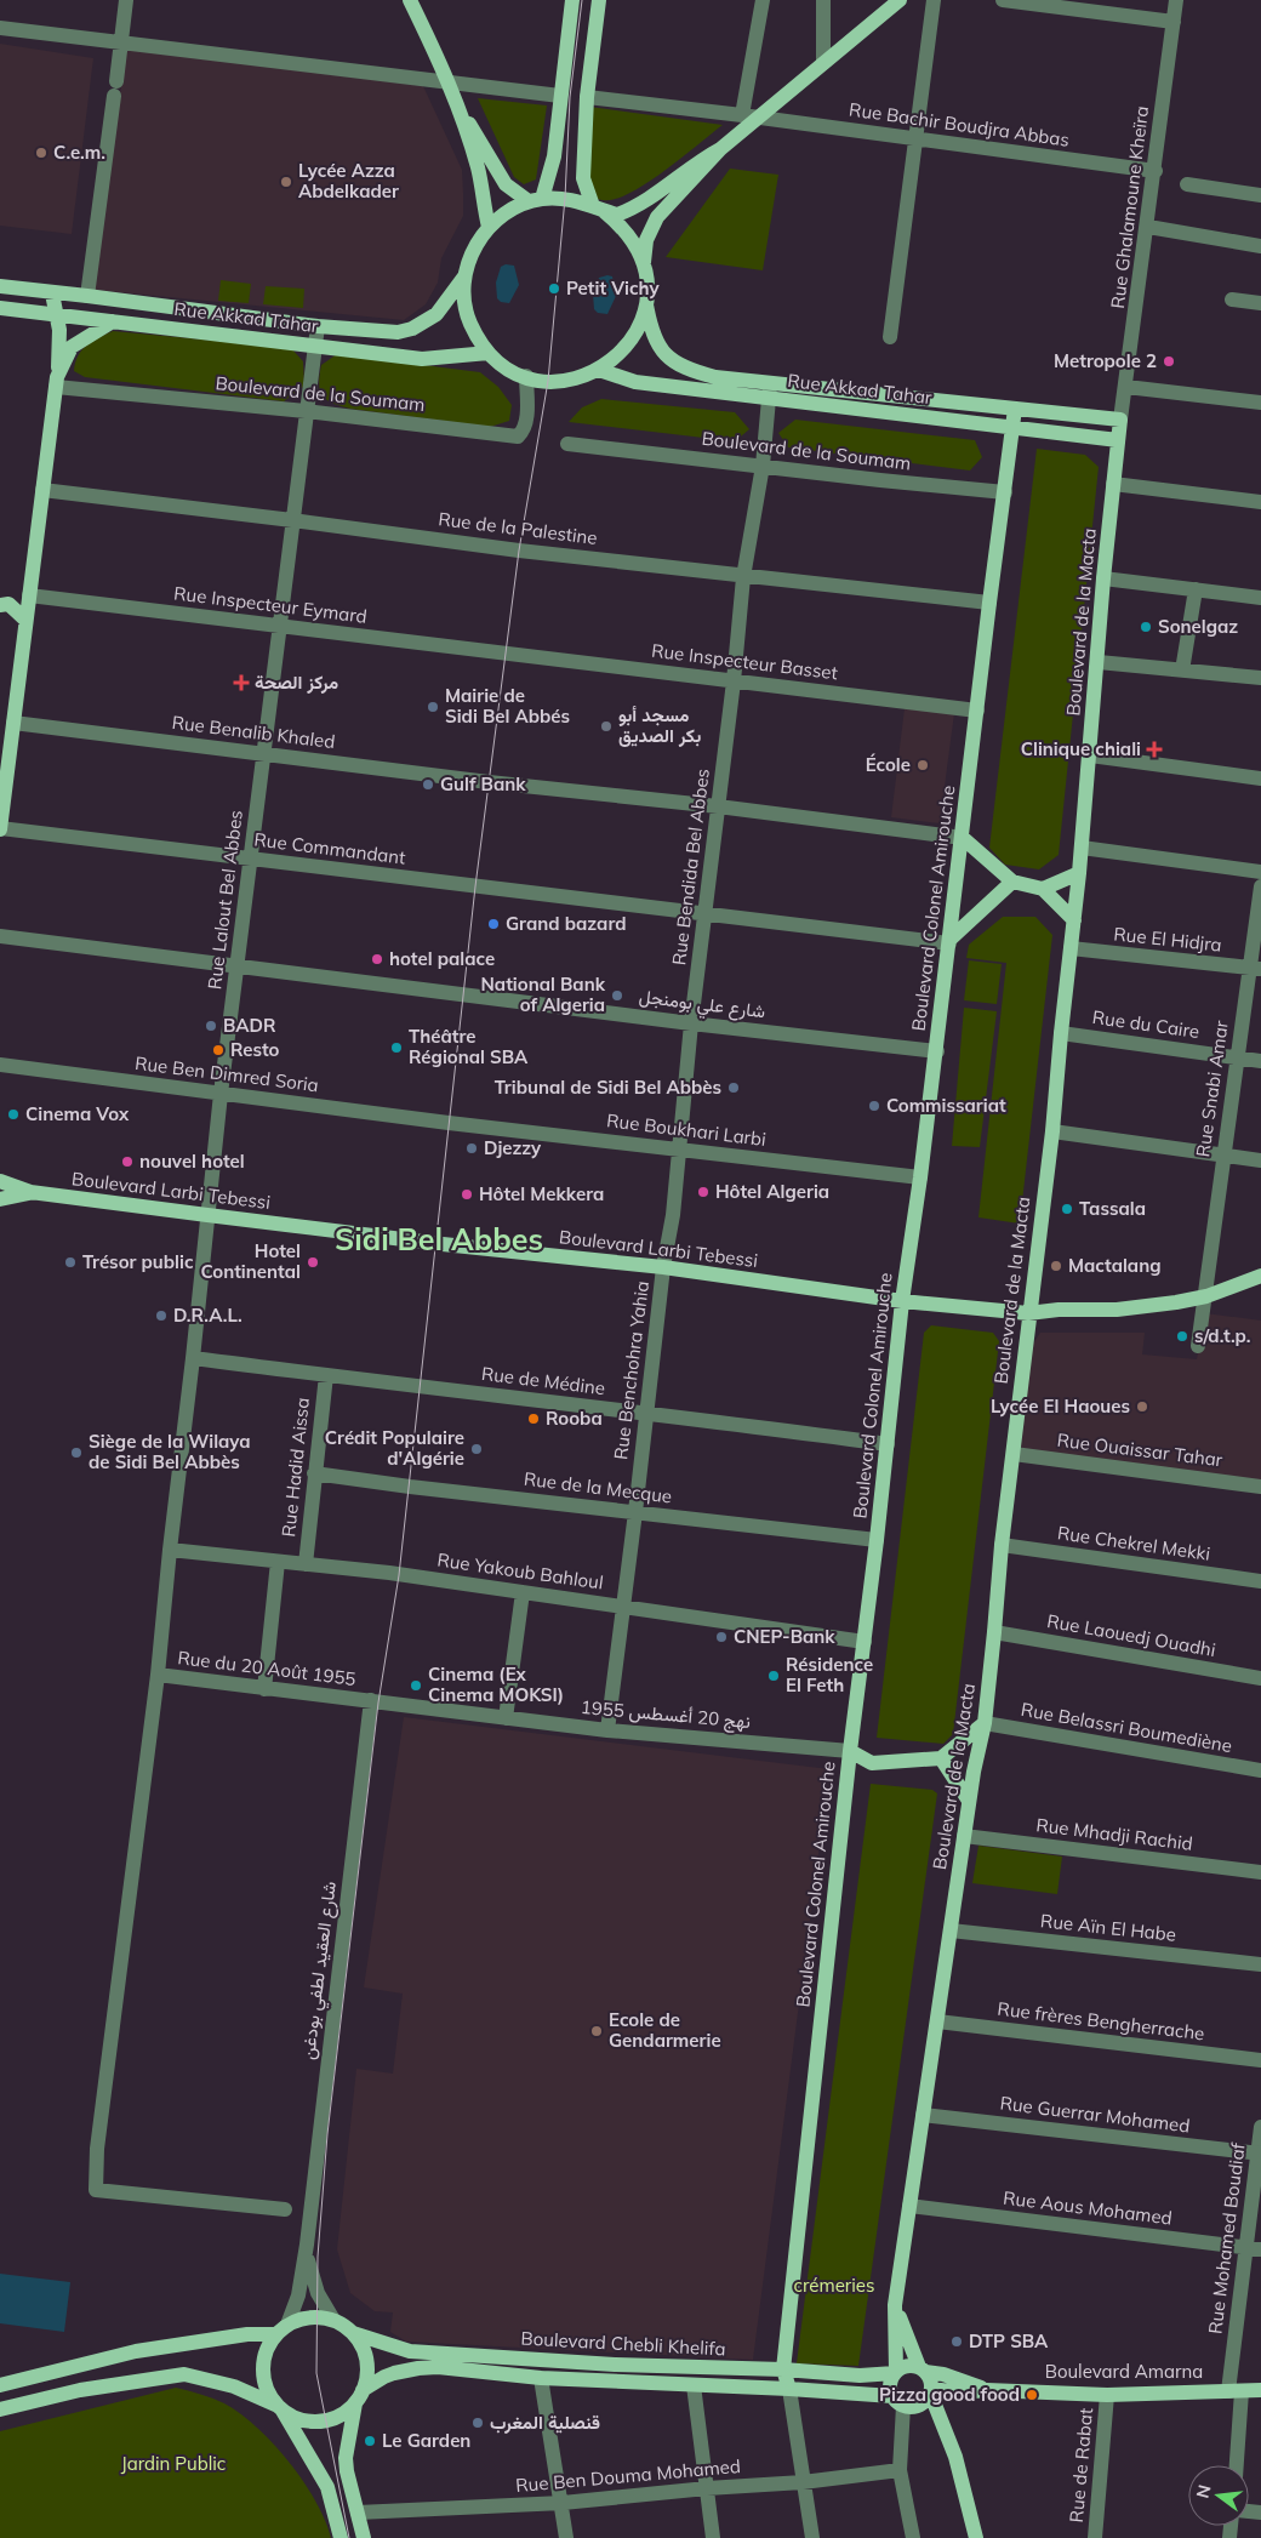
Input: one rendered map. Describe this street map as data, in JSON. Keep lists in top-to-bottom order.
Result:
{
  "streets": {
    "main road": [
      "Rue Akkad Tahar",
      "Boulevard de la Macta",
      "Boulevard Colonel Amirouche",
      "Boulevard Larbi Tebessi",
      "Boulevard Chebli Khelifa",
      "Boulevard Amarna"
    ],
    "street": [
      "Rue Bachir Boudjra Abbas",
      "Rue Ghalamoune Kheïra",
      "Boulevard de la Soumam",
      "Rue de la Palestine",
      "Rue Inspecteur Eymard",
      "Rue Inspecteur Basset",
      "Rue Benalib Khaled",
      "Rue Commandant",
      "Rue Bendida Bel Abbes",
      "Rue Lalout Bel Abbes",
      "Rue El Hidjra",
      "شارع علي بومنجل",
      "Rue du Caire",
      "Rue Ben Dimred Soria",
      "Rue Snabi Amar",
      "Rue Boukhari Larbi",
      "Rue Benchohra Yahia",
      "Rue de Médine",
      "Rue Ouaissar Tahar",
      "Rue Hadid Aissa",
      "Rue de la Mecque",
      "Rue Chekrel Mekki",
      "Rue Yakoub Bahloul",
      "Rue Laouedj Ouadhi",
      "Rue du 20 Août 1955",
      "نهج 20 أغسطس 1955",
      "Rue Belassri Boumediène",
      "Rue Mhadji Rachid",
      "Rue Aïn El Habe",
      "شارع العقيد لطفي بودغن",
      "Rue frères Bengherrache",
      "Rue Guerrar Mohamed",
      "Rue Aous Mohamed",
      "Rue Mohamed Boudiaf",
      "Rue de Rabat",
      "Rue Ben Douma Mohamed"
    ]
  },
  "crossings": [
    ["Rue Bachir Boudjra Abbas", "Rue Ghalamoune Kheïra"],
    ["Rue Ghalamoune Kheïra", "Rue Akkad Tahar"],
    ["Rue Ghalamoune Kheïra", "Boulevard de la Macta"],
    ["Rue Akkad Tahar", "Boulevard de la Soumam"],
    ["Rue Akkad Tahar", "Boulevard de la Macta"],
    ["Rue Akkad Tahar", "Rue Bendida Bel Abbes"],
    ["Rue Akkad Tahar", "Rue Lalout Bel Abbes"],
    ["Rue Akkad Tahar", "Boulevard Colonel Amirouche"],
    ["Boulevard de la Soumam", "Rue Bendida Bel Abbes"],
    ["Boulevard de la Soumam", "Rue Lalout Bel Abbes"],
    ["Boulevard de la Soumam", "Boulevard Colonel Amirouche"],
    ["Rue de la Palestine", "Rue Bendida Bel Abbes"],
    ["Rue de la Palestine", "Rue Lalout Bel Abbes"],
    ["Rue de la Palestine", "Boulevard Colonel Amirouche"],
    ["Rue Inspecteur Eymard", "Rue Inspecteur Basset"],
    ["Rue Inspecteur Eymard", "Rue Lalout Bel Abbes"],
    ["Boulevard de la Macta", "Rue El Hidjra"],
    ["Boulevard de la Macta", "Rue du Caire"],
    ["Boulevard de la Macta", "Boulevard Larbi Tebessi"],
    ["Boulevard de la Macta", "Rue Ouaissar Tahar"],
    ["Boulevard de la Macta", "Rue Chekrel Mekki"],
    ["Boulevard de la Macta", "Rue Laouedj Ouadhi"],
    ["Boulevard de la Macta", "Rue Belassri Boumediène"],
    ["Boulevard de la Macta", "Rue Mhadji Rachid"],
    ["Boulevard de la Macta", "Rue Aïn El Habe"],
    ["Boulevard de la Macta", "Rue frères Bengherrache"],
    ["Boulevard de la Macta", "Rue Guerrar Mohamed"],
    ["Boulevard de la Macta", "Rue Aous Mohamed"],
    ["Boulevard de la Macta", "Boulevard Chebli Khelifa"],
    ["Rue Inspecteur Basset", "Rue Bendida Bel Abbes"],
    ["Rue Inspecteur Basset", "Boulevard Colonel Amirouche"],
    ["Rue Benalib Khaled", "Rue Bendida Bel Abbes"],
    ["Rue Benalib Khaled", "Rue Lalout Bel Abbes"],
    ["Rue Benalib Khaled", "Boulevard Colonel Amirouche"],
    ["Rue Commandant", "Rue Bendida Bel Abbes"],
    ["Rue Commandant", "Rue Lalout Bel Abbes"],
    ["Rue Commandant", "Boulevard Colonel Amirouche"],
    ["Rue Bendida Bel Abbes", "شارع علي بومنجل"],
    ["Rue Bendida Bel Abbes", "Rue Boukhari Larbi"],
    ["Rue Bendida Bel Abbes", "Boulevard Larbi Tebessi"],
    ["Rue Bendida Bel Abbes", "Rue Benchohra Yahia"],
    ["Rue Lalout Bel Abbes", "شارع علي بومنجل"],
    ["Rue Lalout Bel Abbes", "Rue Ben Dimred Soria"],
    ["Rue Lalout Bel Abbes", "Boulevard Larbi Tebessi"],
    ["Rue Lalout Bel Abbes", "Rue de Médine"],
    ["Rue Lalout Bel Abbes", "Rue Yakoub Bahloul"],
    ["Rue Lalout Bel Abbes", "Rue du 20 Août 1955"],
    ["Boulevard Colonel Amirouche", "شارع علي بومنجل"],
    ["Boulevard Colonel Amirouche", "Rue Boukhari Larbi"],
    ["Boulevard Colonel Amirouche", "Boulevard Larbi Tebessi"],
    ["Boulevard Colonel Amirouche", "Rue de Médine"],
    ["Boulevard Colonel Amirouche", "Rue de la Mecque"],
    ["Boulevard Colonel Amirouche", "Rue Yakoub Bahloul"],
    ["Boulevard Colonel Amirouche", "نهج 20 أغسطس 1955"],
    ["Boulevard Colonel Amirouche", "Boulevard Chebli Khelifa"],
    ["Rue El Hidjra", "Rue Snabi Amar"],
    ["Rue du Caire", "Rue Snabi Amar"],
    ["Rue Ben Dimred Soria", "Rue Boukhari Larbi"],
    ["Rue Snabi Amar", "Boulevard Larbi Tebessi"],
    ["Boulevard Larbi Tebessi", "Rue Benchohra Yahia"],
    ["Rue Benchohra Yahia", "Rue de Médine"],
    ["Rue Benchohra Yahia", "Rue de la Mecque"],
    ["Rue Benchohra Yahia", "Rue Yakoub Bahloul"],
    ["Rue Benchohra Yahia", "نهج 20 أغسطس 1955"],
    ["Rue de Médine", "Rue Hadid Aissa"],
    ["Rue Hadid Aissa", "Rue de la Mecque"],
    ["Rue Hadid Aissa", "Rue Yakoub Bahloul"],
    ["Rue du 20 Août 1955", "نهج 20 أغسطس 1955"],
    ["Rue du 20 Août 1955", "شارع العقيد لطفي بودغن"],
    ["نهج 20 أغسطس 1955", "شارع العقيد لطفي بودغن"],
    ["Rue Guerrar Mohamed", "Rue Mohamed Boudiaf"],
    ["Rue Aous Mohamed", "Rue Mohamed Boudiaf"],
    ["Rue Mohamed Boudiaf", "Boulevard Amarna"],
    ["Boulevard Amarna", "Rue de Rabat"]
  ],
  "districts": ["Sidi Bel Abbes"],
  "parks": ["crémeries", "Jardin Public"],
  "places": {
    "other": [
      "C.e.m.",
      "Lycée Azza Abdelkader",
      "Petit Vichy",
      "Metropole 2",
      "Sonelgaz",
      "Mairie de Sidi Bel Abbés",
      "مسجد أبو بكر الصديق",
      "École",
      "Gulf Bank",
      "Grand bazard",
      "hotel palace",
      "National Bank of Algeria",
      "BADR",
      "Théâtre Régional SBA",
      "Resto",
      "Tribunal de Sidi Bel Abbès",
      "Commissariat",
      "Cinema Vox",
      "Djezzy",
      "nouvel hotel",
      "Hôtel Algeria",
      "Hôtel Mekkera",
      "Tassala",
      "Trésor public",
      "Hotel Continental",
      "Mactalang",
      "D.R.A.L.",
      "s/d.t.p.",
      "Lycée El Haoues",
      "Rooba",
      "Crédit Populaire d'Algérie",
      "Siège de la Wilaya de Sidi Bel Abbès",
      "CNEP-Bank",
      "Résidence El Feth",
      "Cinema (Ex Cinema MOKSI)",
      "Ecole de Gendarmerie",
      "DTP SBA",
      "Pizza good food",
      "قنصلية المغرب",
      "Le Garden"
    ],
    "health": ["مركز الصحة", "Clinique chiali"]
  },
  "north": "left"
}
